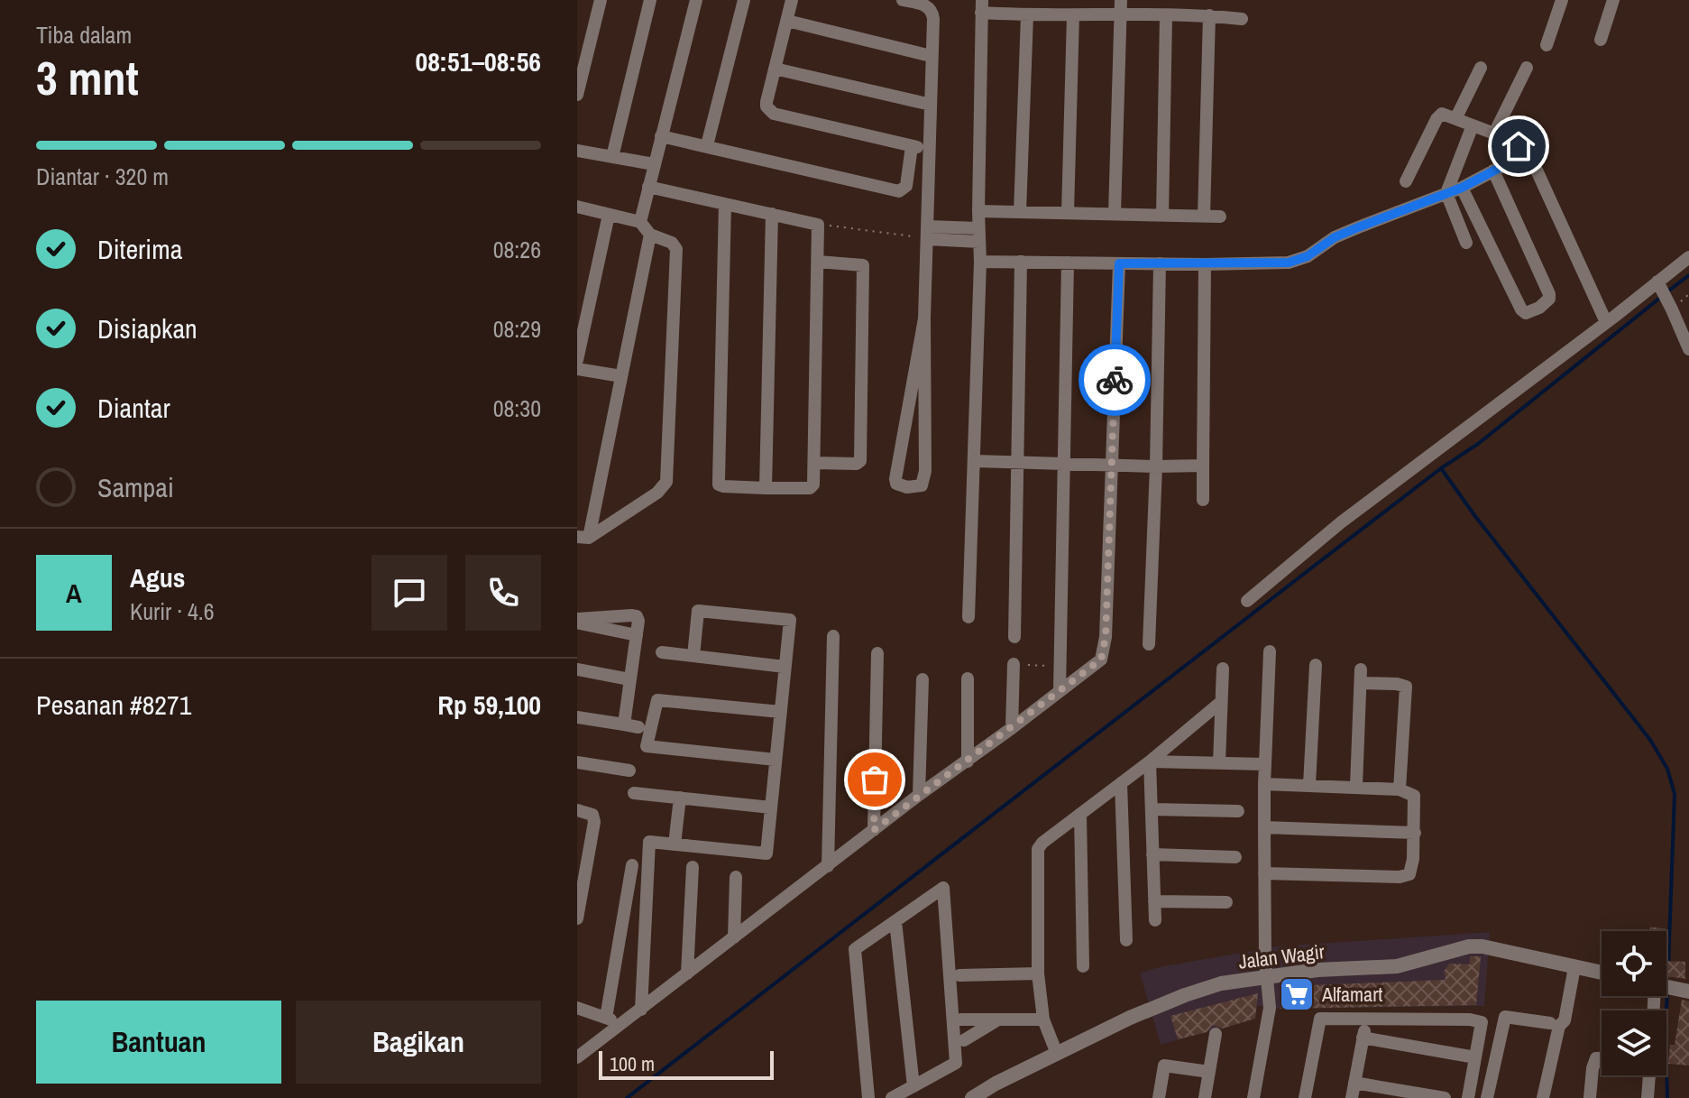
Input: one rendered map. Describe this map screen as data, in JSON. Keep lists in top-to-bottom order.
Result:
{
  "streets": {
    "street": ["Jalan Wagir"]
  },
  "places": {
    "supermarket": ["Alfamart"]
  },
  "scale_bar": "100 m",
  "page": {
    "heading": ["3 mnt", "Tiba dalam", "08:51–08:56"],
    "panel": [
      "Agus",
      "Kurir · 4.6",
      "Pesanan #8271",
      "Rp 59,100"
    ],
    "bar": "Diantar · 320 m",
    "list": [
      ["Diterima", "08:26"],
      ["Disiapkan", "08:29"],
      ["Diantar", "08:30"],
      "Sampai"
    ],
    "round": "A",
    "buttons": ["Bantuan", "Bagikan"],
    "scale": "100 m"
  }
}
